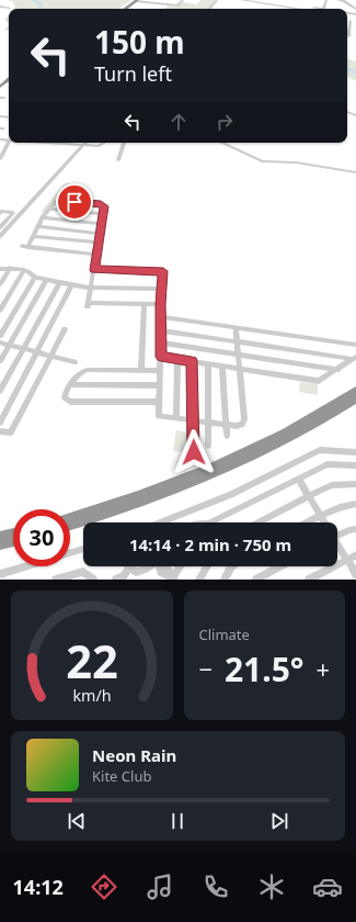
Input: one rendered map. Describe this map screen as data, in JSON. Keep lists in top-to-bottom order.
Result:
{
  "page": {
    "turn": ["150 m", "Turn left"],
    "limit": "30",
    "trip": "14:14 · 2 min · 750 m",
    "tile": "Climate",
    "heat": ["−", "21.5°", "+"],
    "song": ["Neon Rain", "Kite Club"],
    "tabs": "14:12",
    "gauge": ["22", "km/h"]
  }
}
